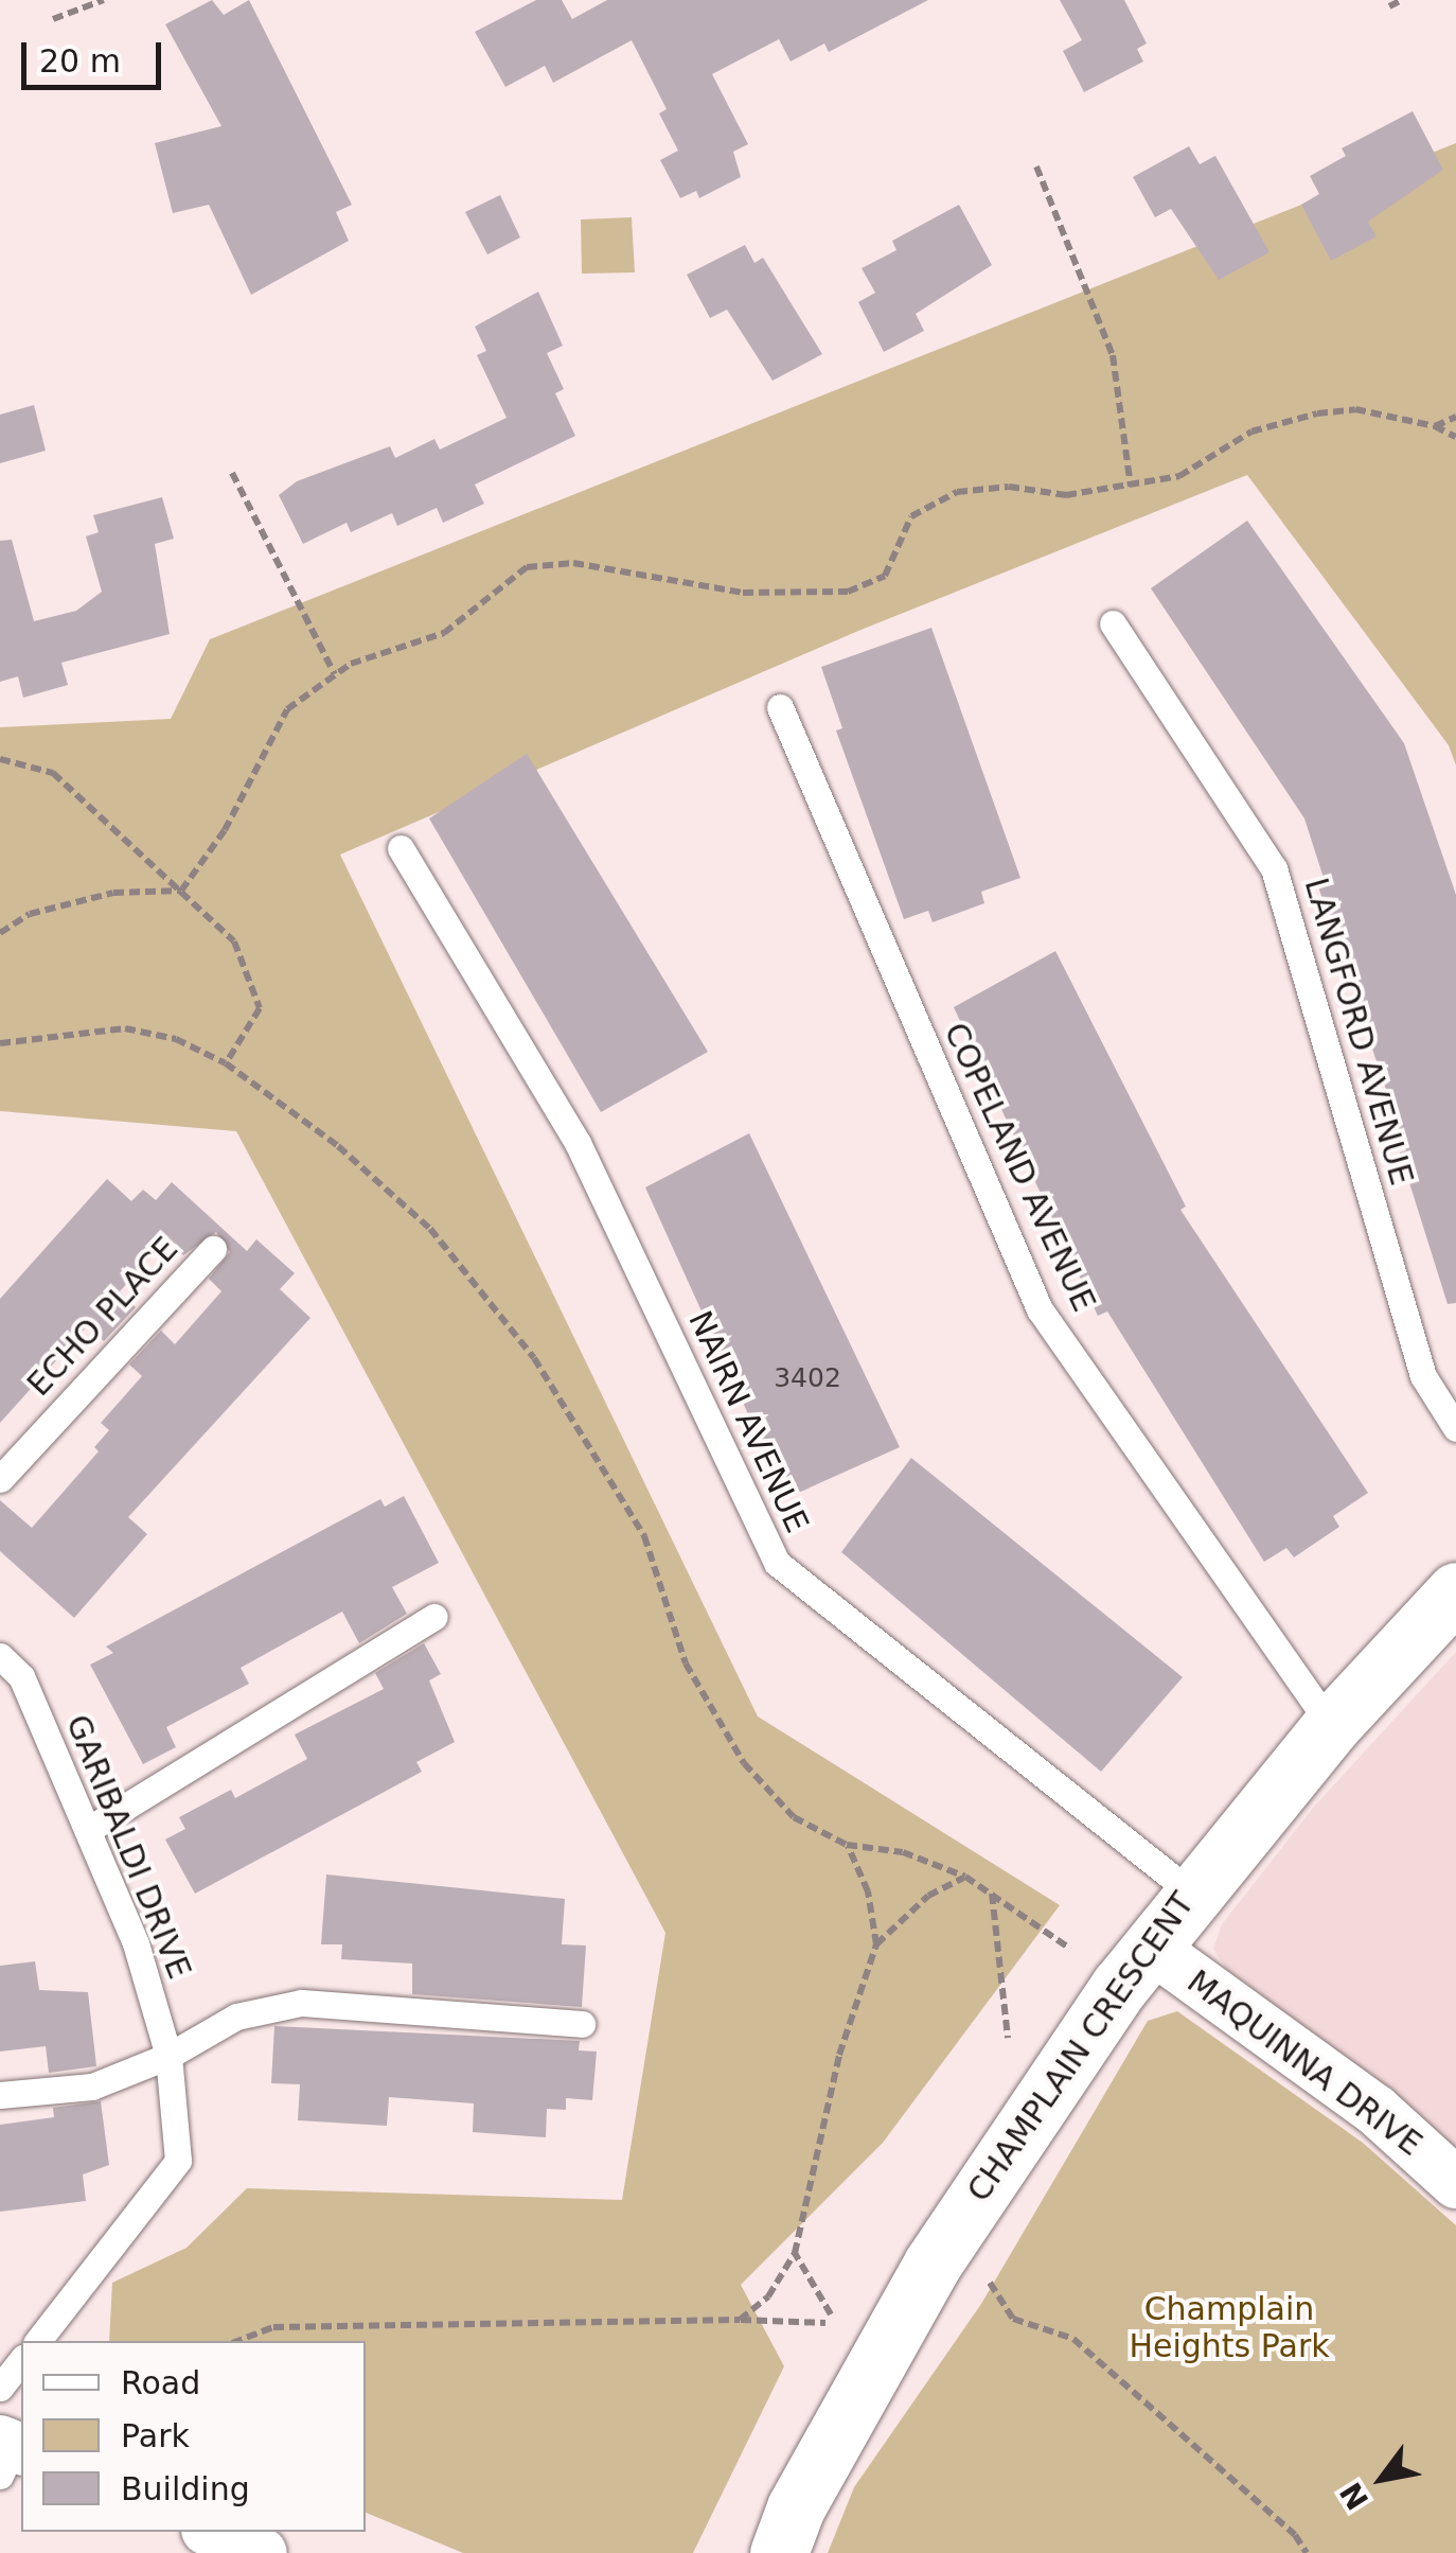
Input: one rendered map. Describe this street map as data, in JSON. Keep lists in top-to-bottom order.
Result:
{
  "streets": {
    "street": ["CHAMPLAIN CRESCENT", "MAQUINNA DRIVE"],
    "lane": [
      "LANGFORD AVENUE",
      "COPELAND AVENUE",
      "ECHO PLACE",
      "NAIRN AVENUE",
      "GARIBALDI DRIVE"
    ]
  },
  "crossings": [
    ["COPELAND AVENUE", "CHAMPLAIN CRESCENT"],
    ["NAIRN AVENUE", "CHAMPLAIN CRESCENT"],
    ["CHAMPLAIN CRESCENT", "MAQUINNA DRIVE"]
  ],
  "parks": ["Champlain Heights Park"],
  "house_numbers": ["3402"],
  "legend": ["Road", "Park", "Building"],
  "scale_bar": "20 m",
  "north": "bottom left"
}
